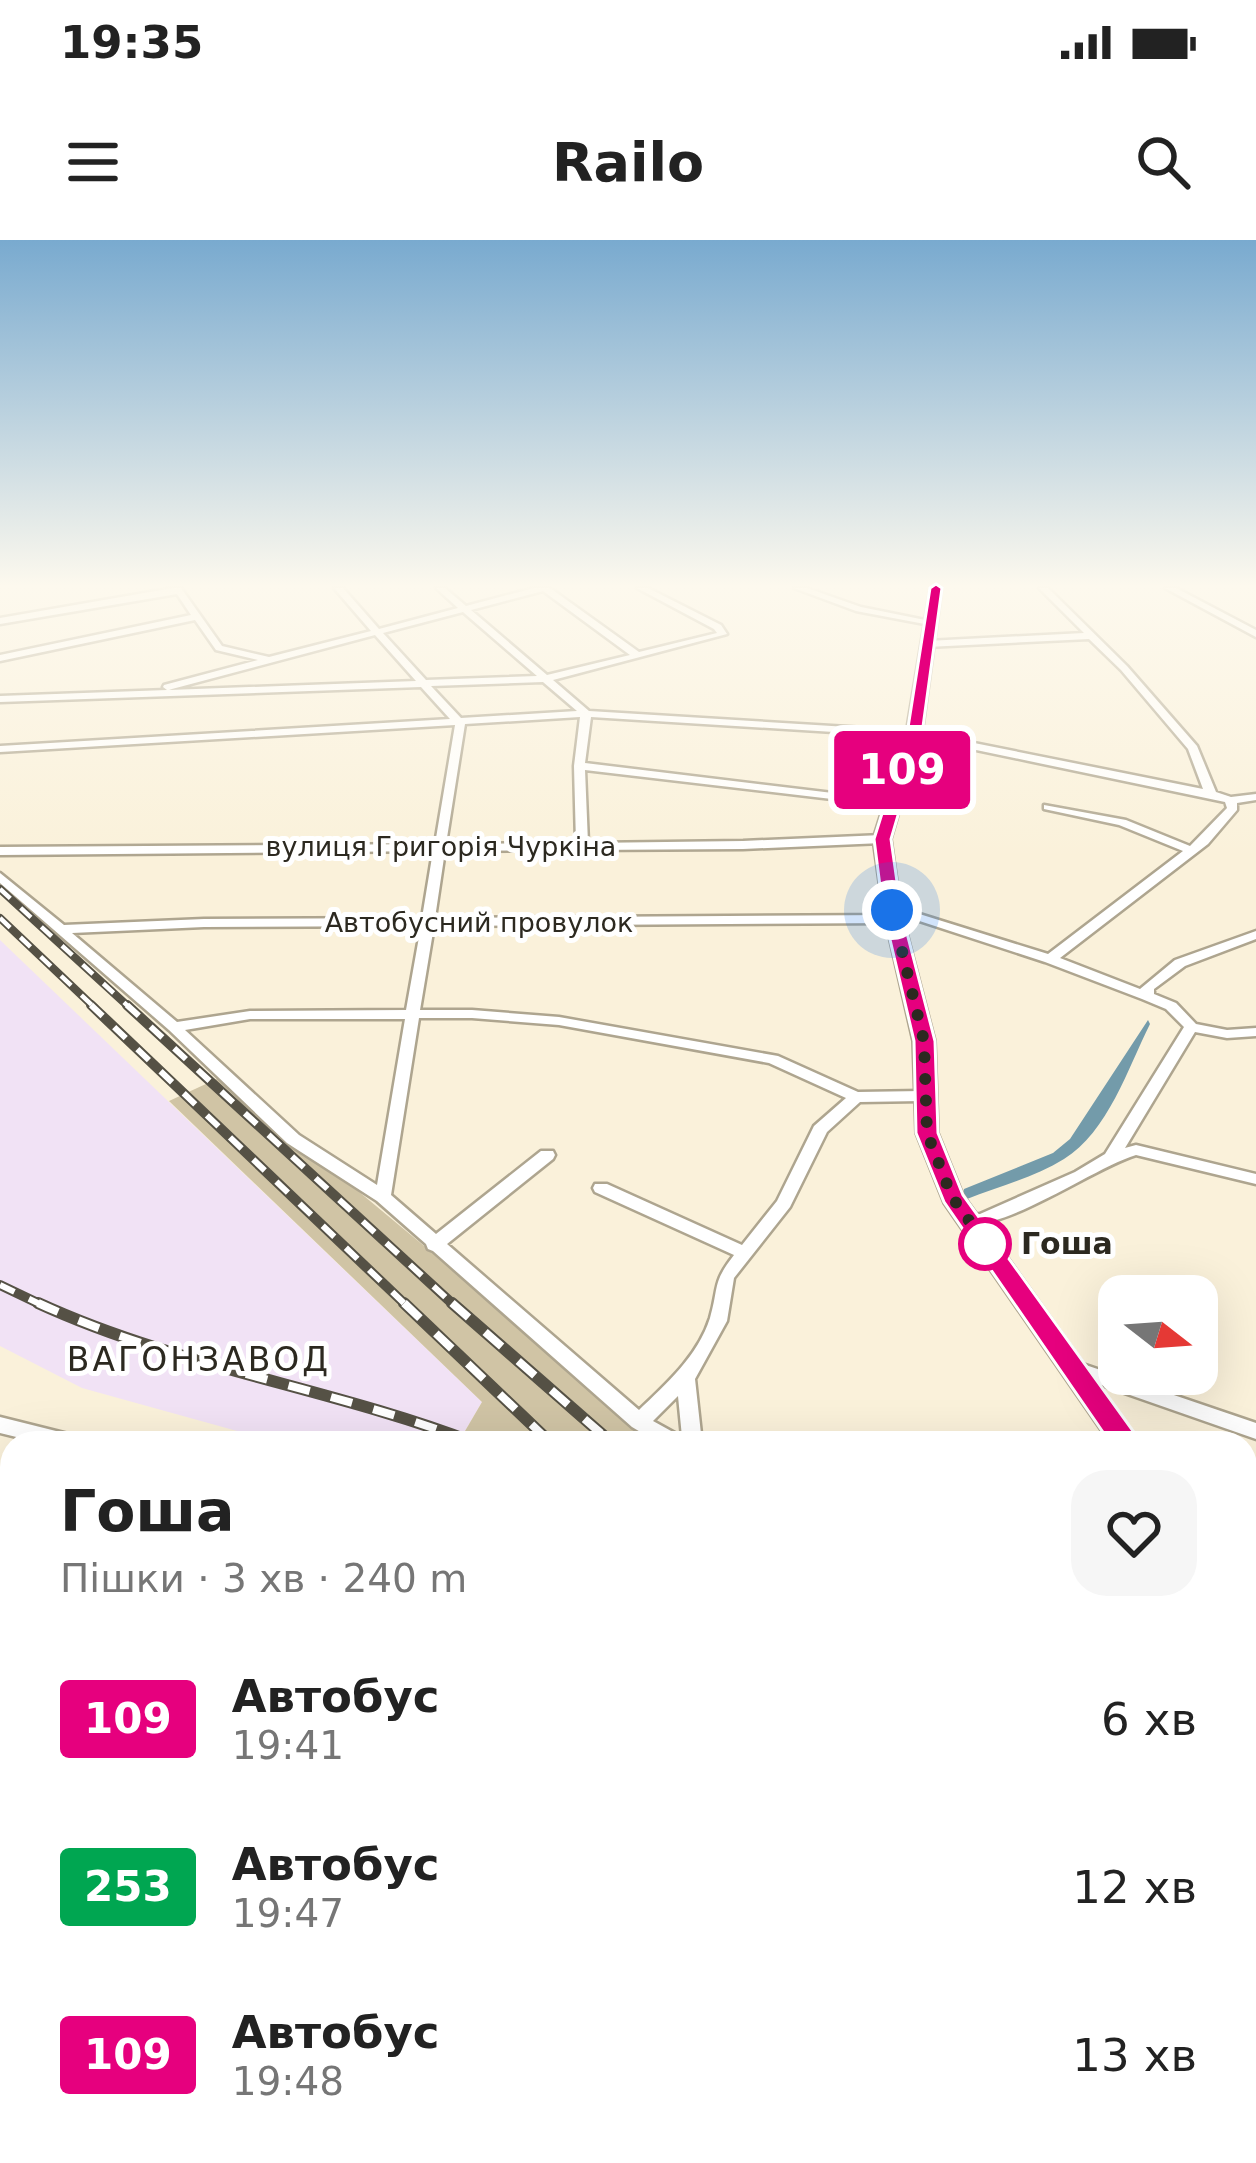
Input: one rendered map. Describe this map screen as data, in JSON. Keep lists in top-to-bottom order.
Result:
{
  "streets": {
    "street": ["вулиця Григорія Чуркіна", "Автобусний провулок"]
  },
  "districts": ["ВАГОНЗАВОД"],
  "places": ["Гоша"],
  "lines": ["bus line 109"],
  "north": "right",
  "page": {
    "status": "19:35",
    "header": "Railo",
    "on_map": "109",
    "heading": ["Гоша", "Пішки · 3 хв · 240 m"],
    "list": [
      {
        "mark": "109",
        "name": "Автобус",
        "note": "19:41",
        "value": "6 хв"
      },
      {
        "mark": "253",
        "name": "Автобус",
        "note": "19:47",
        "value": "12 хв"
      },
      {
        "mark": "109",
        "name": "Автобус",
        "note": "19:48",
        "value": "13 хв"
      }
    ]
  }
}
